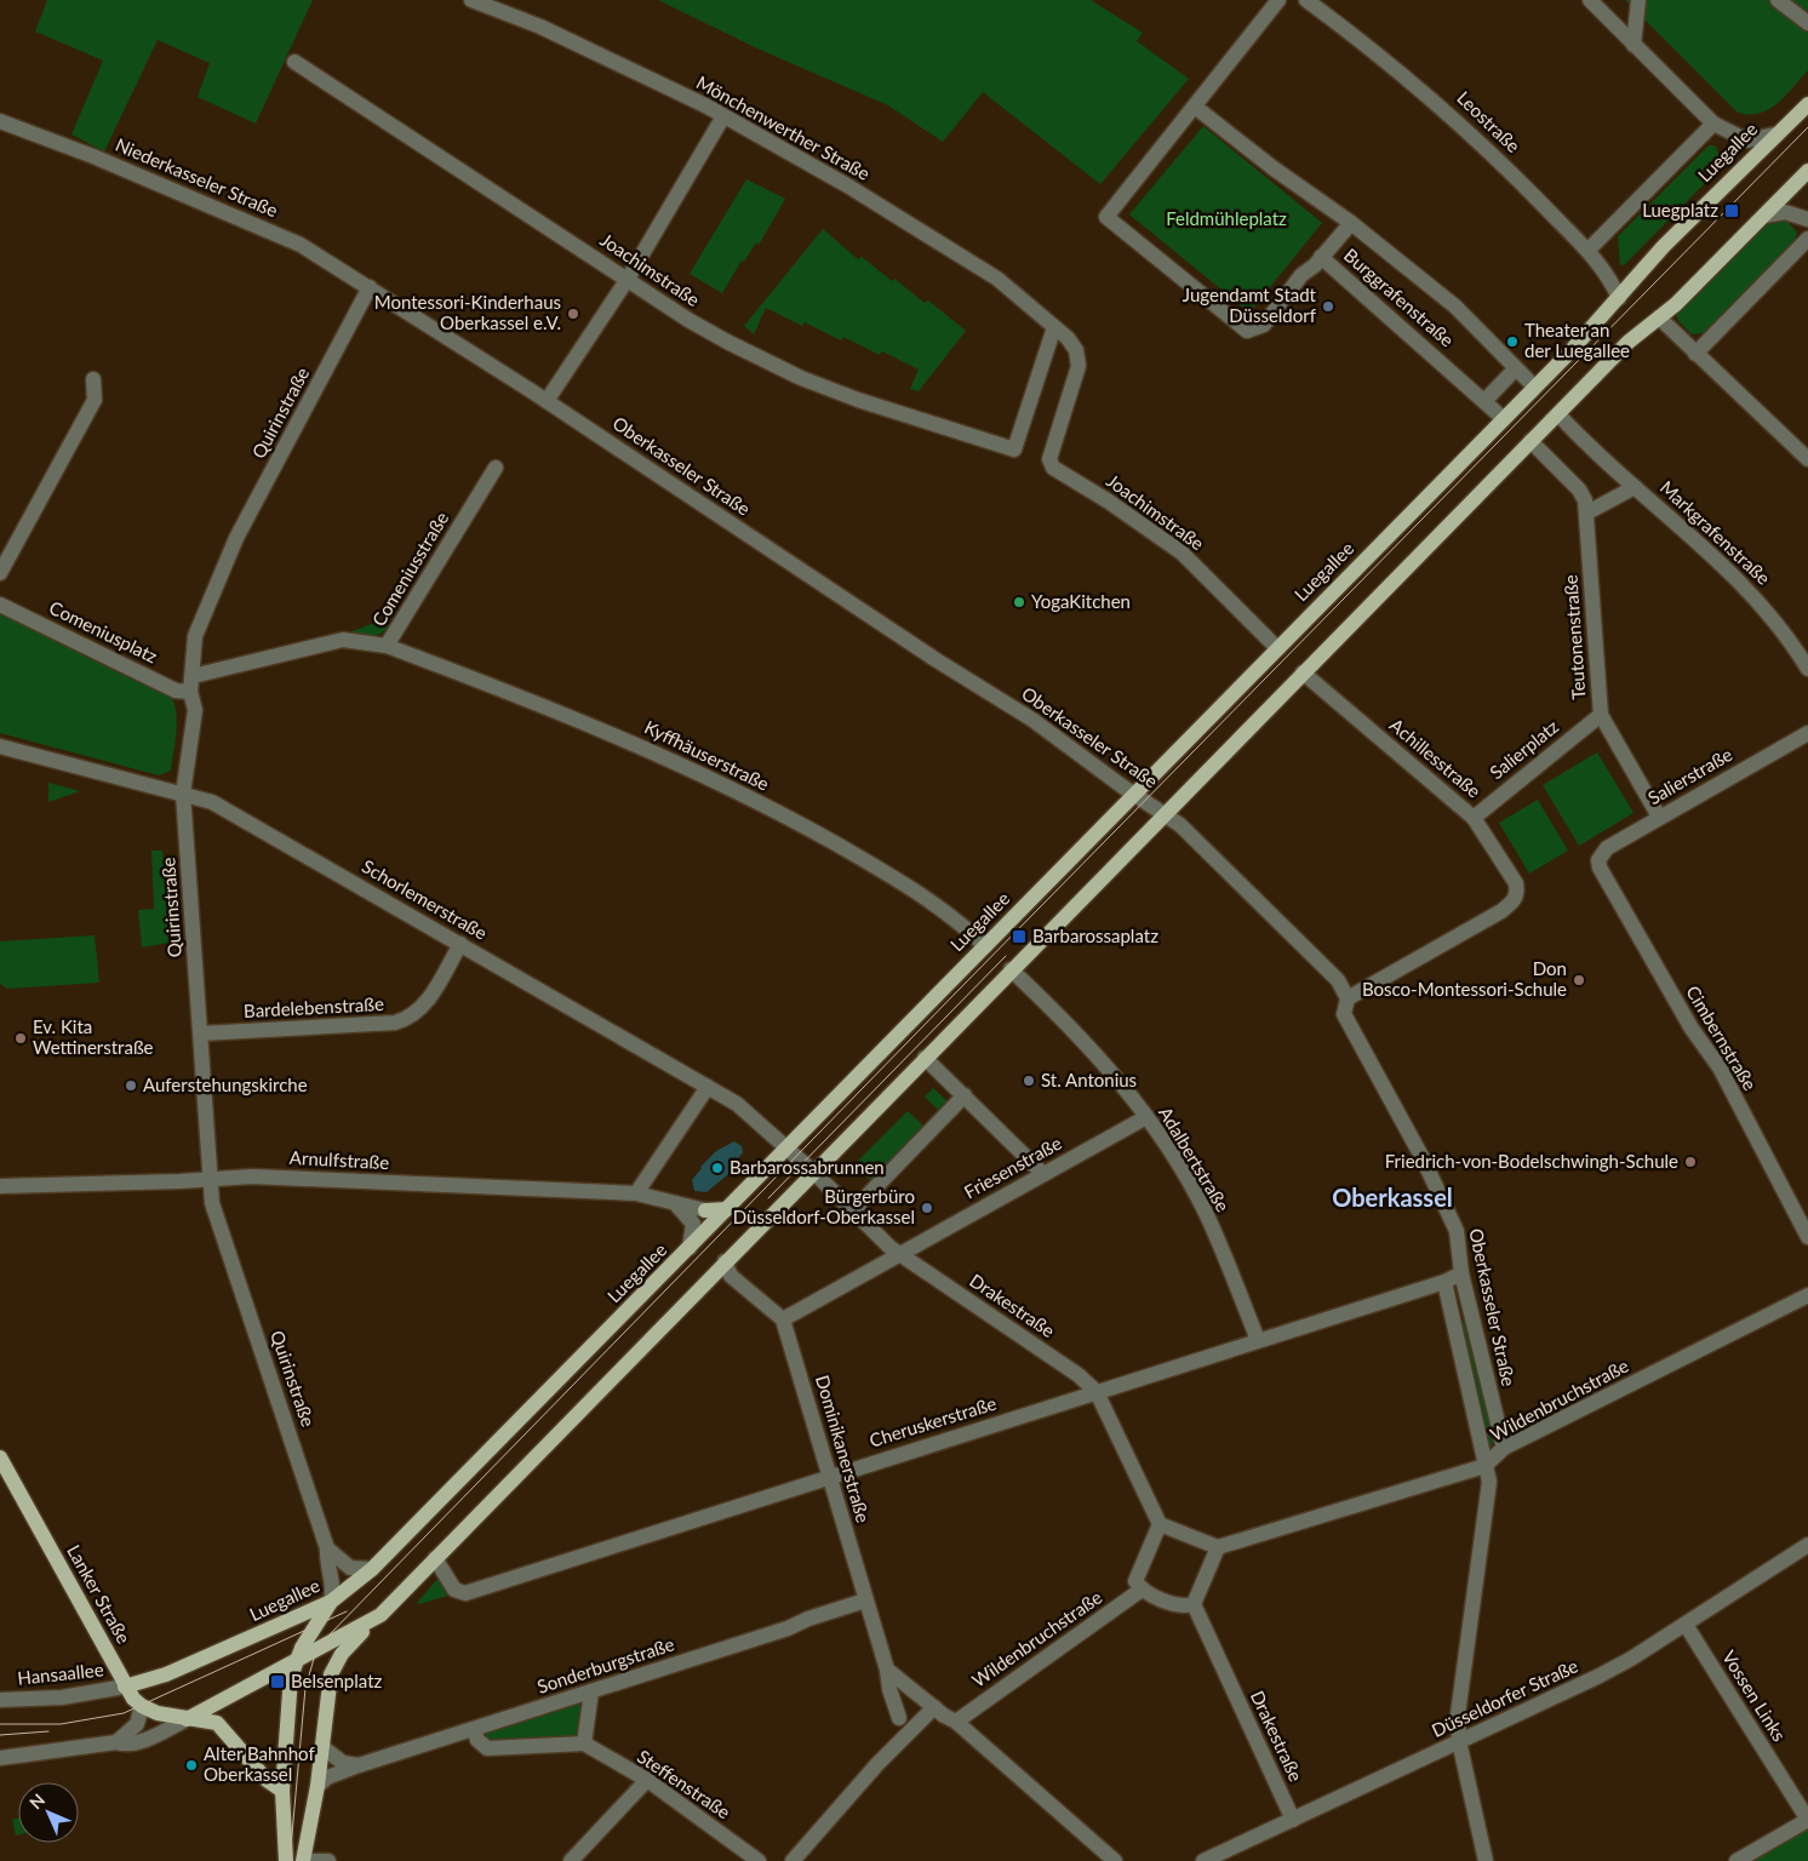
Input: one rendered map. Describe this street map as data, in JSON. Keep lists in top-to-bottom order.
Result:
{
  "streets": {
    "main road": ["Luegallee", "Lanker Straße"],
    "street": [
      "Leostraße",
      "Mönchenwerther Straße",
      "Niederkasseler Straße",
      "Joachimstraße",
      "Burggrafenstraße",
      "Quirinstraße",
      "Oberkasseler Straße",
      "Markgrafenstraße",
      "Comeniusstraße",
      "Comeniusplatz",
      "Teutonenstraße",
      "Salierplatz",
      "Kyffhäuserstraße",
      "Achillesstraße",
      "Salierstraße",
      "Schorlemerstraße",
      "Bardelebenstraße",
      "Cimbernstraße",
      "Adalbertstraße",
      "Arnulfstraße",
      "Friesenstraße",
      "Drakestraße",
      "Wildenbruchstraße",
      "Cheruskerstraße",
      "Dominikanerstraße",
      "Sonderburgstraße",
      "Hansaallee",
      "Vossen Links",
      "Düsseldorfer Straße",
      "Steffenstraße"
    ]
  },
  "crossings": [
    ["Leostraße", "Luegallee"],
    ["Mönchenwerther Straße", "Joachimstraße"],
    ["Luegallee", "Joachimstraße"],
    ["Luegallee", "Burggrafenstraße"],
    ["Luegallee", "Quirinstraße"],
    ["Luegallee", "Oberkasseler Straße"],
    ["Luegallee", "Kyffhäuserstraße"],
    ["Luegallee", "Schorlemerstraße"],
    ["Luegallee", "Drakestraße"],
    ["Luegallee", "Lanker Straße"],
    ["Luegallee", "Hansaallee"],
    ["Niederkasseler Straße", "Quirinstraße"],
    ["Niederkasseler Straße", "Oberkasseler Straße"],
    ["Quirinstraße", "Oberkasseler Straße"],
    ["Quirinstraße", "Comeniusstraße"],
    ["Quirinstraße", "Comeniusplatz"],
    ["Quirinstraße", "Schorlemerstraße"],
    ["Quirinstraße", "Bardelebenstraße"],
    ["Quirinstraße", "Arnulfstraße"],
    ["Oberkasseler Straße", "Achillesstraße"],
    ["Oberkasseler Straße", "Wildenbruchstraße"],
    ["Oberkasseler Straße", "Cheruskerstraße"],
    ["Markgrafenstraße", "Teutonenstraße"],
    ["Comeniusstraße", "Kyffhäuserstraße"],
    ["Teutonenstraße", "Salierplatz"],
    ["Teutonenstraße", "Salierstraße"],
    ["Salierplatz", "Achillesstraße"],
    ["Salierstraße", "Cimbernstraße"],
    ["Schorlemerstraße", "Bardelebenstraße"],
    ["Schorlemerstraße", "Drakestraße"],
    ["Adalbertstraße", "Friesenstraße"],
    ["Adalbertstraße", "Cheruskerstraße"],
    ["Friesenstraße", "Drakestraße"],
    ["Drakestraße", "Cheruskerstraße"],
    ["Drakestraße", "Düsseldorfer Straße"],
    ["Cheruskerstraße", "Dominikanerstraße"],
    ["Dominikanerstraße", "Sonderburgstraße"],
    ["Lanker Straße", "Hansaallee"],
    ["Vossen Links", "Düsseldorfer Straße"]
  ],
  "districts": ["Oberkassel"],
  "parks": ["Feldmühleplatz"],
  "places": {
    "transit": ["Luegplatz", "Barbarossaplatz", "Belsenplatz"],
    "other": [
      "Jugendamt Stadt Düsseldorf",
      "Montessori-Kinderhaus Oberkassel e.V.",
      "Theater an der Luegallee",
      "YogaKitchen",
      "Don Bosco-Montessori-Schule",
      "Ev. Kita Wettinerstraße",
      "St. Antonius",
      "Auferstehungskirche",
      "Friedrich-von-Bodelschwingh-Schule",
      "Barbarossabrunnen",
      "Bürgerbüro Düsseldorf-Oberkassel",
      "Alter Bahnhof Oberkassel"
    ]
  },
  "north": "top left"
}
